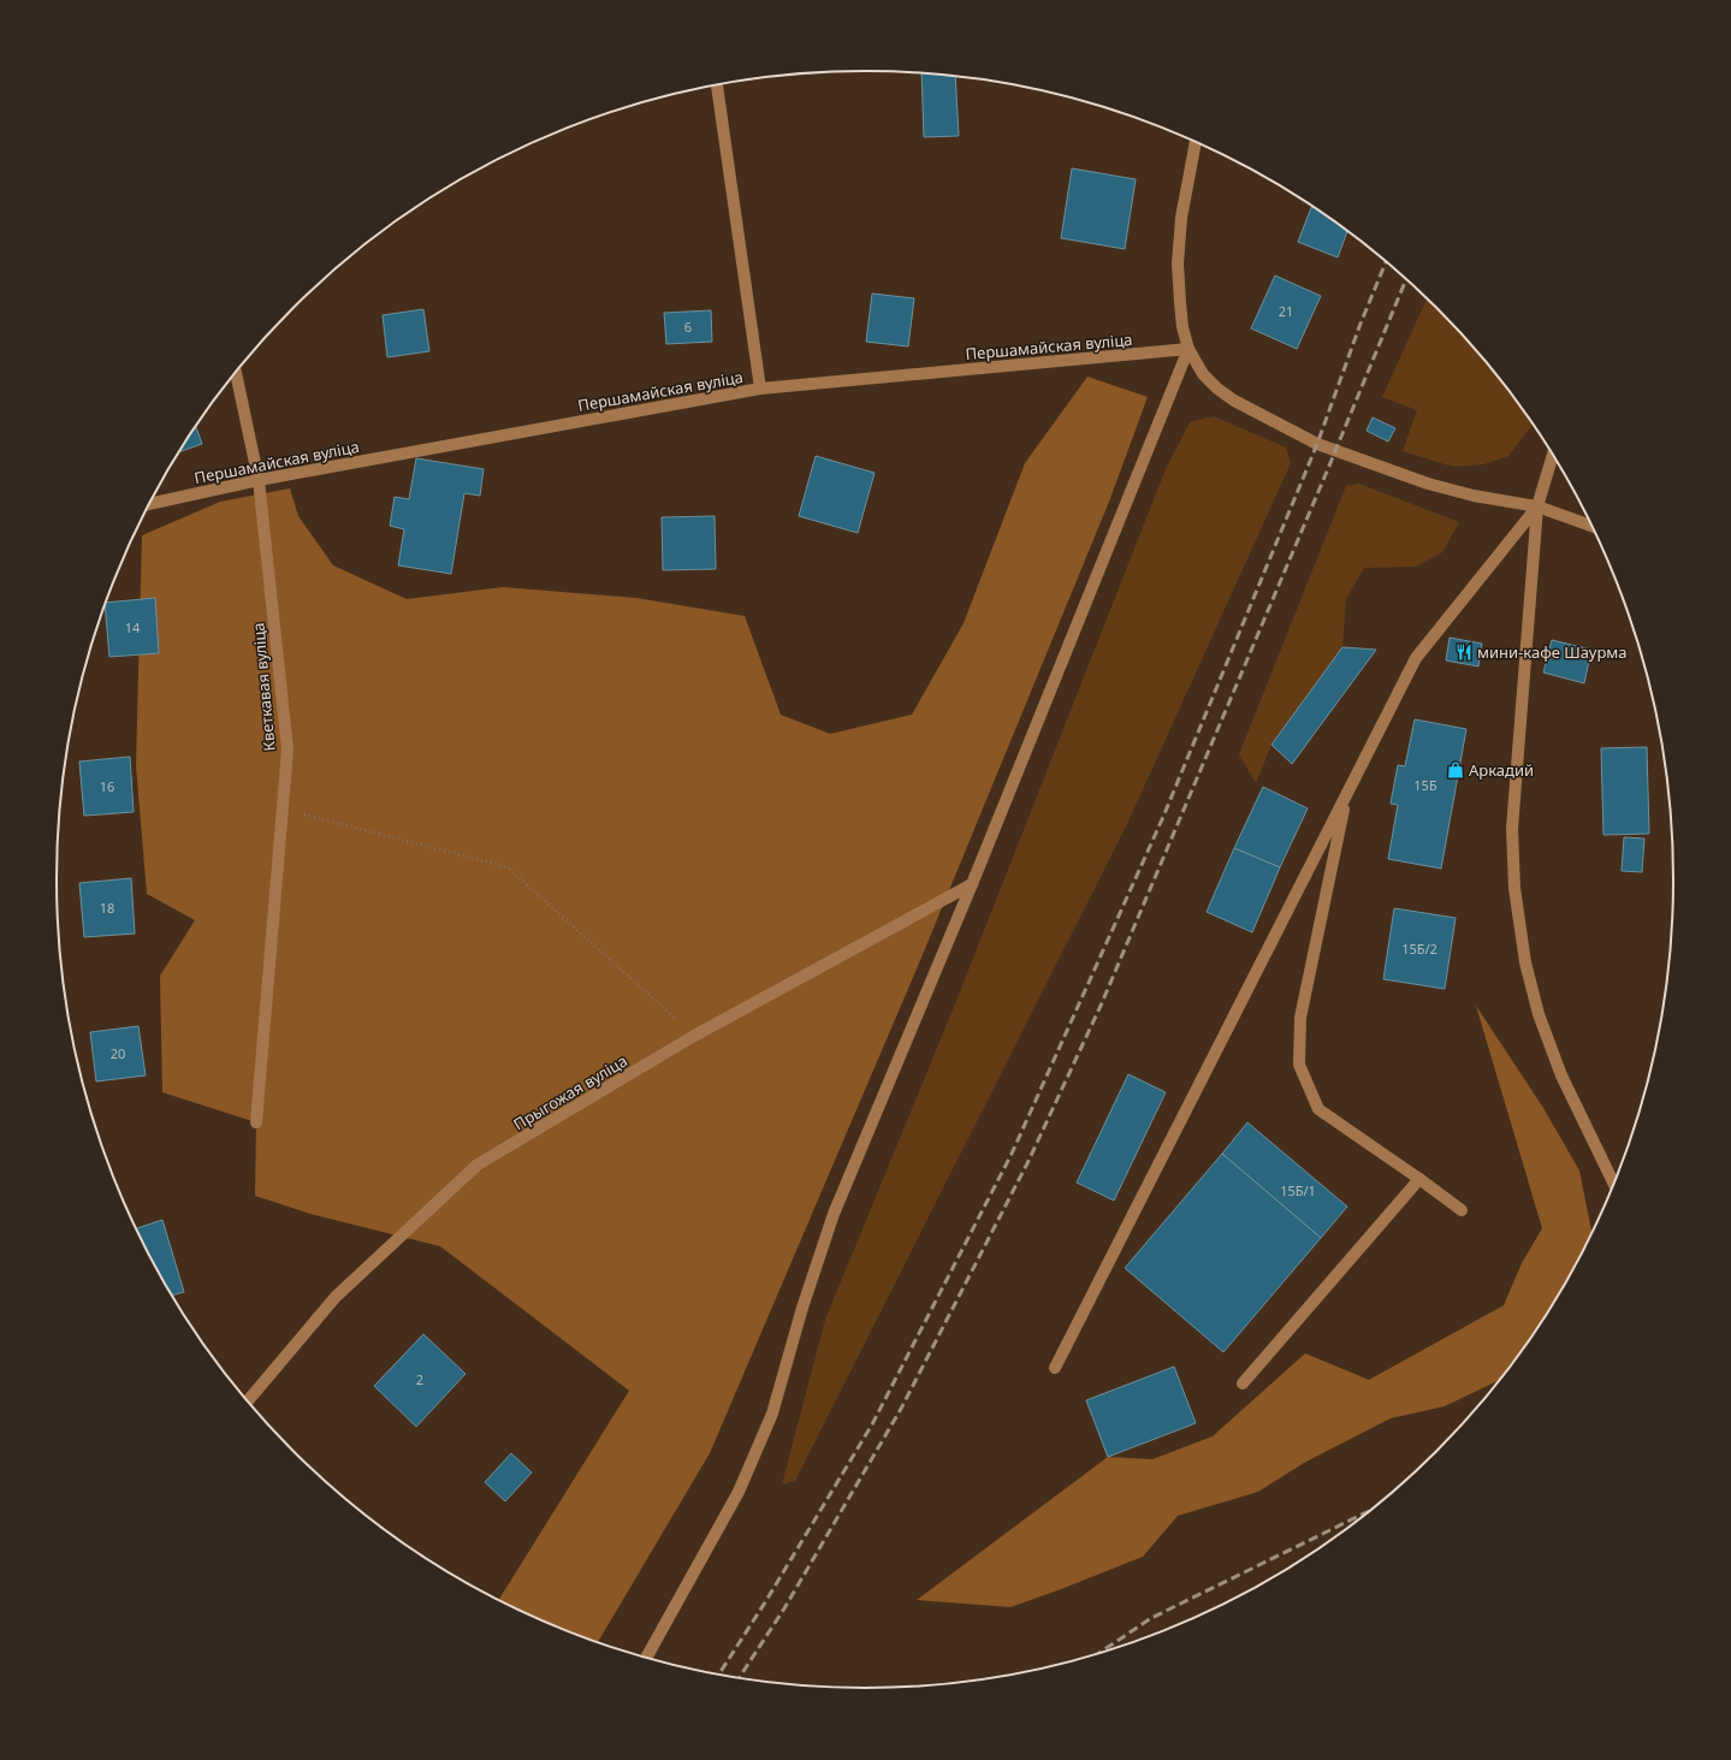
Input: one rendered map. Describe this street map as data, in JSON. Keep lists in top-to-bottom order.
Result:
{
  "streets": {
    "street": ["Першамайская вуліца", "Кветкавая вуліца", "Прыгожая вуліца"]
  },
  "crossings": [
    ["Першамайская вуліца", "Кветкавая вуліца"]
  ],
  "places": {
    "restaurant": ["мини-кафе Шаурма"],
    "shop": ["Аркадий"]
  },
  "house_numbers": [
    "21",
    "6",
    "14",
    "15Б",
    "16",
    "18",
    "15Б/2",
    "20",
    "15Б/1",
    "2"
  ]
}
